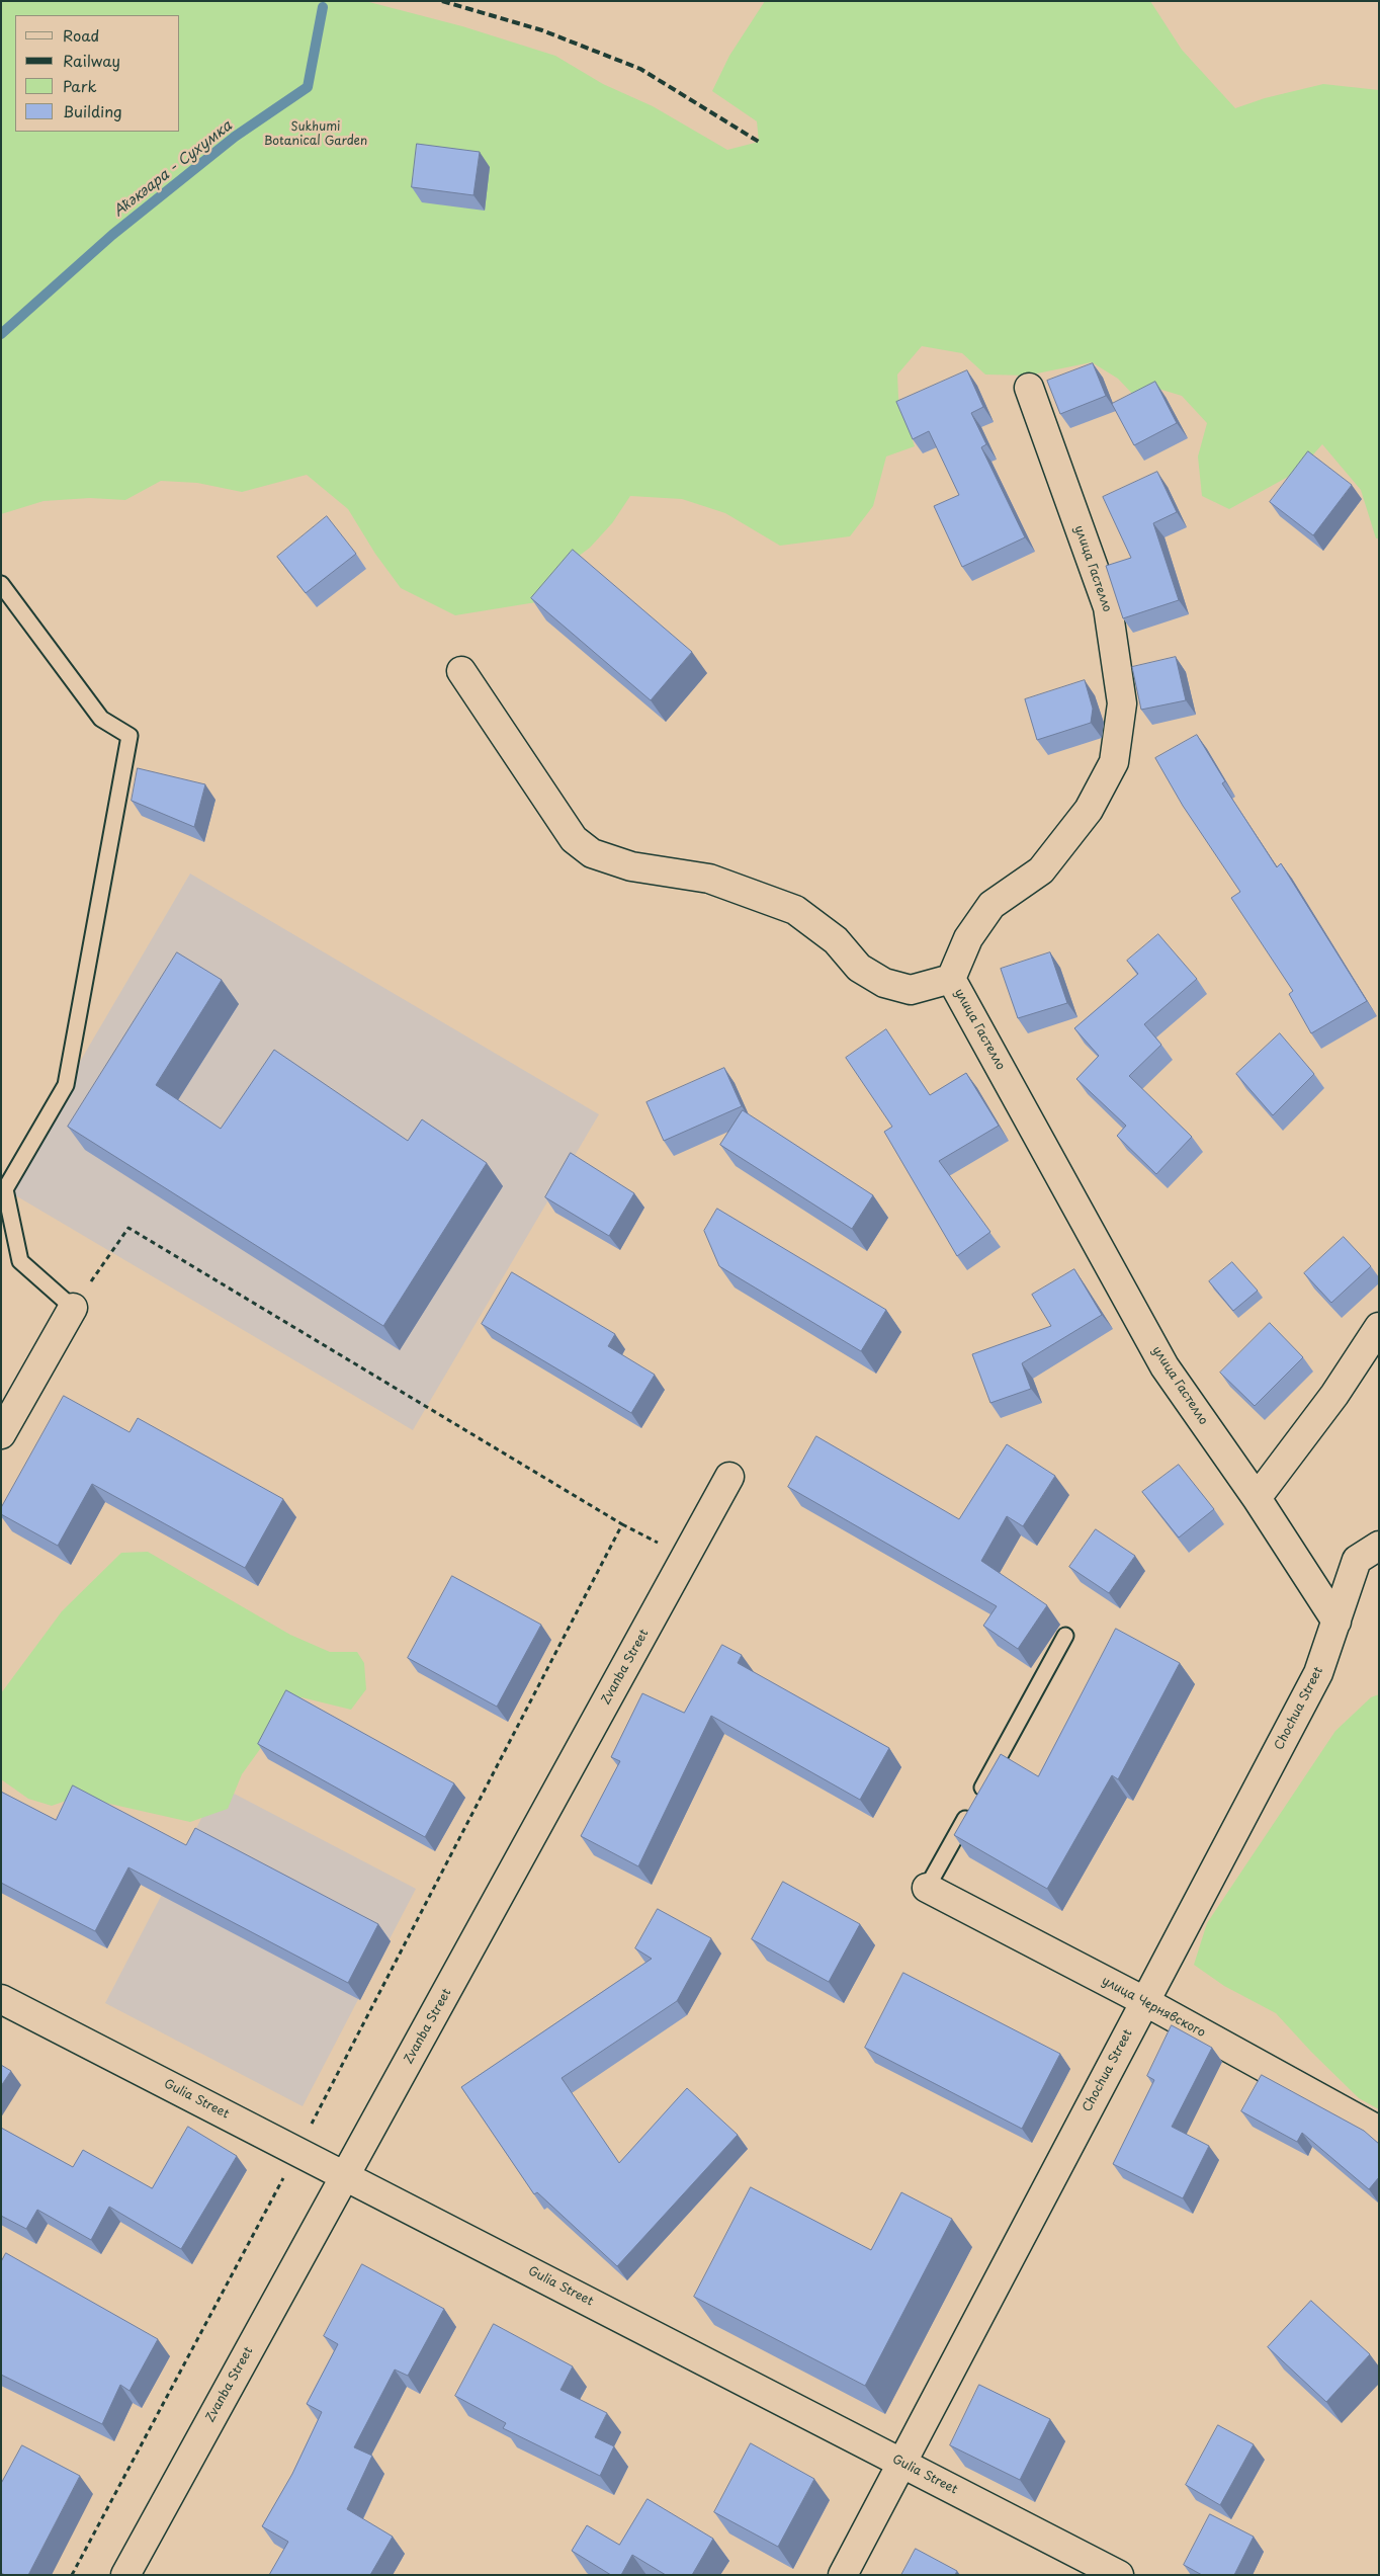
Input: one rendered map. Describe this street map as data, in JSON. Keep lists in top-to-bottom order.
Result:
{
  "streets": {
    "street": [
      "улица Гастелло",
      "Zvanba Street",
      "Chochua Street",
      "улица Чернявского",
      "Gulia Street"
    ]
  },
  "crossings": [
    ["улица Гастелло", "Chochua Street"],
    ["Zvanba Street", "Gulia Street"],
    ["Chochua Street", "улица Чернявского"],
    ["Chochua Street", "Gulia Street"]
  ],
  "water": ["Аҟәкәара - Сухумка"],
  "parks": ["Sukhumi Botanical Garden"],
  "legend": [
    "Road",
    "Railway",
    "Park",
    "Building"
  ]
}
